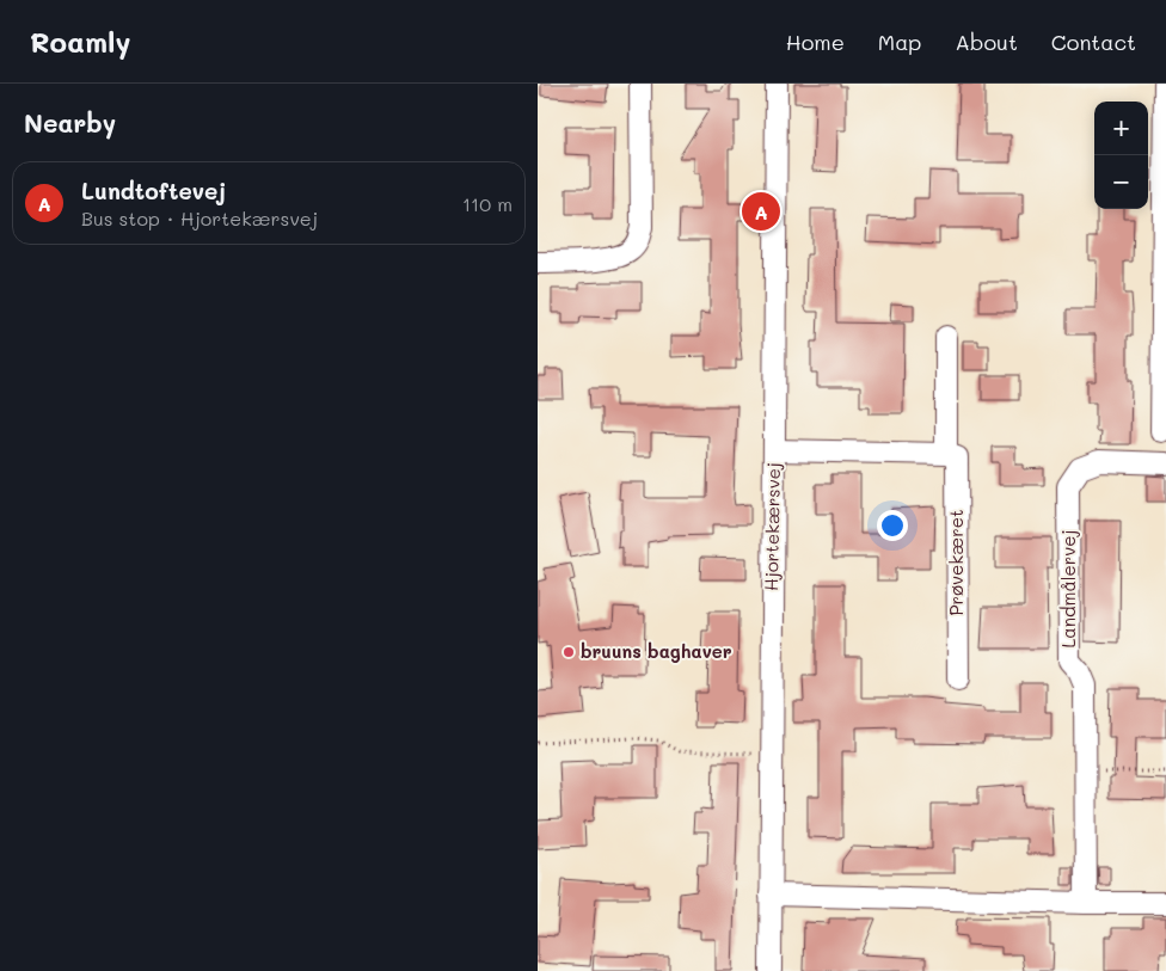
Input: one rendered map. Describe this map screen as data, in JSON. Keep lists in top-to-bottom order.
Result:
{
  "streets": {
    "street": ["Hjortekærsvej", "Prøvekæret", "Landmålervej"]
  },
  "places": ["bruuns baghaver"],
  "page": {
    "header": "Roamly",
    "nav": [
      "Home",
      "Map",
      "About",
      "Contact"
    ],
    "heading": "Nearby",
    "map_buttons": ["+", "−"],
    "list": [
      {
        "mark": "A",
        "name": "Lundtoftevej",
        "note": "Bus stop · Hjortekærsvej",
        "value": "110 m"
      }
    ],
    "pins": "A"
  }
}
